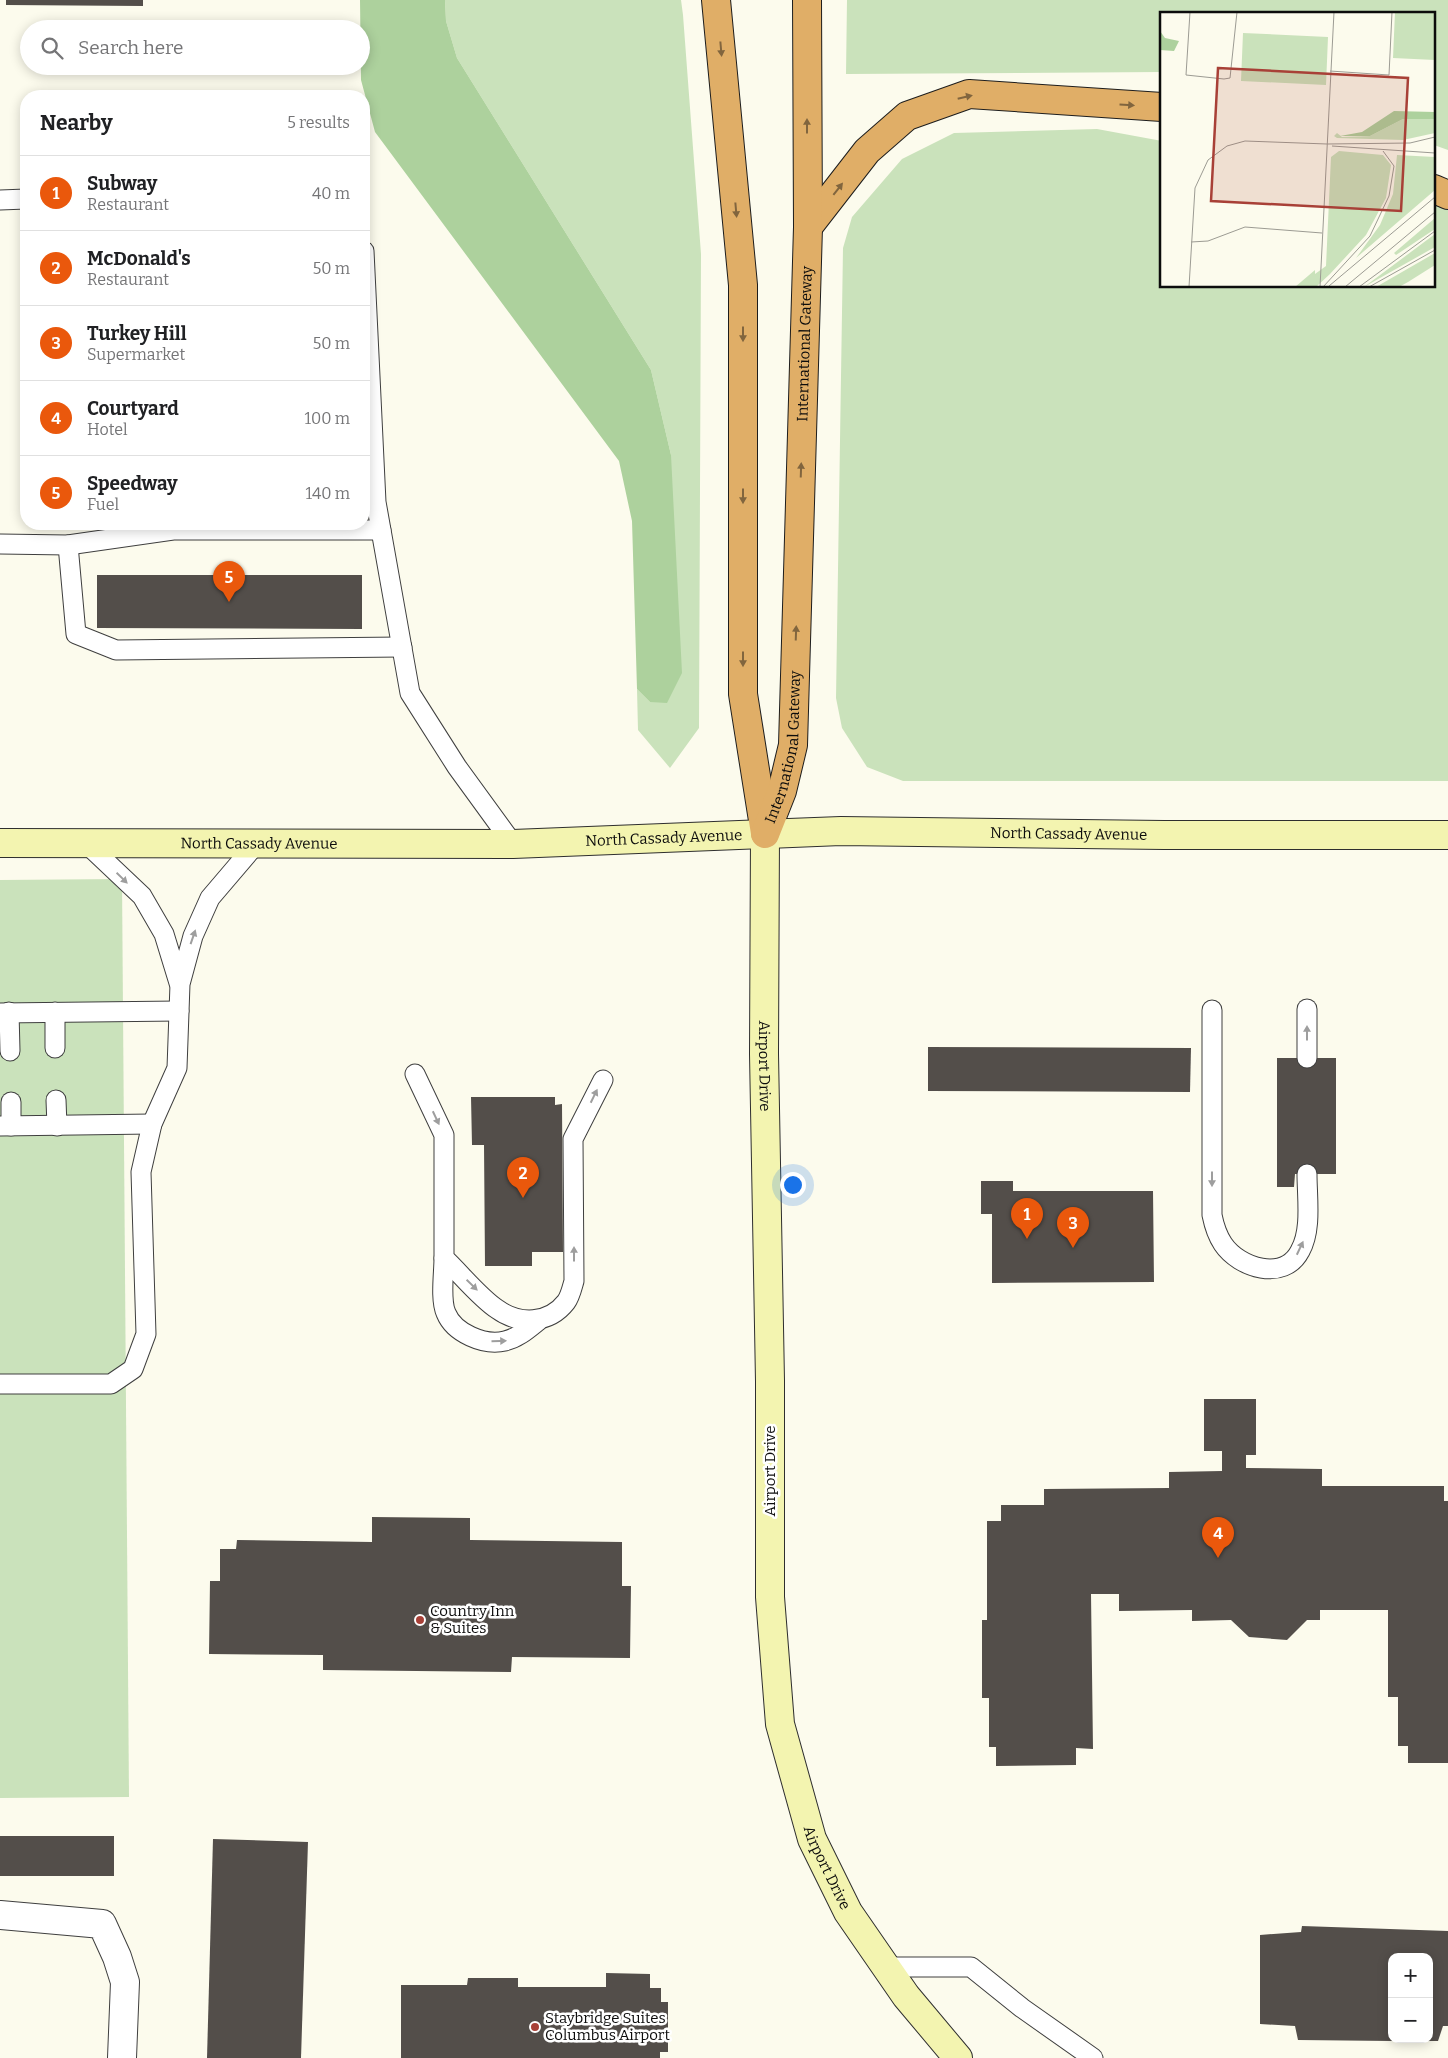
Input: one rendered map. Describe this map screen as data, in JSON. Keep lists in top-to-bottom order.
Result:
{
  "streets": {
    "highway": ["International Gateway"],
    "main road": ["North Cassady Avenue", "Airport Drive"]
  },
  "crossings": [
    ["International Gateway", "North Cassady Avenue"],
    ["International Gateway", "Airport Drive"],
    ["North Cassady Avenue", "Airport Drive"]
  ],
  "places": ["Country Inn & Suites", "Staybridge Suites Columbus Airport"],
  "page": {
    "search": "Search here",
    "heading": ["Nearby", "5 results"],
    "list": [
      {
        "mark": "1",
        "name": "Subway",
        "note": "Restaurant",
        "value": "40 m"
      },
      {
        "mark": "2",
        "name": "McDonald's",
        "note": "Restaurant",
        "value": "50 m"
      },
      {
        "mark": "3",
        "name": "Turkey Hill",
        "note": "Supermarket",
        "value": "50 m"
      },
      {
        "mark": "4",
        "name": "Courtyard",
        "note": "Hotel",
        "value": "100 m"
      },
      {
        "mark": "5",
        "name": "Speedway",
        "note": "Fuel",
        "value": "140 m"
      }
    ],
    "pins": [
      "5",
      "2",
      "1",
      "3",
      "4"
    ],
    "map_buttons": ["+", "−"]
  }
}
